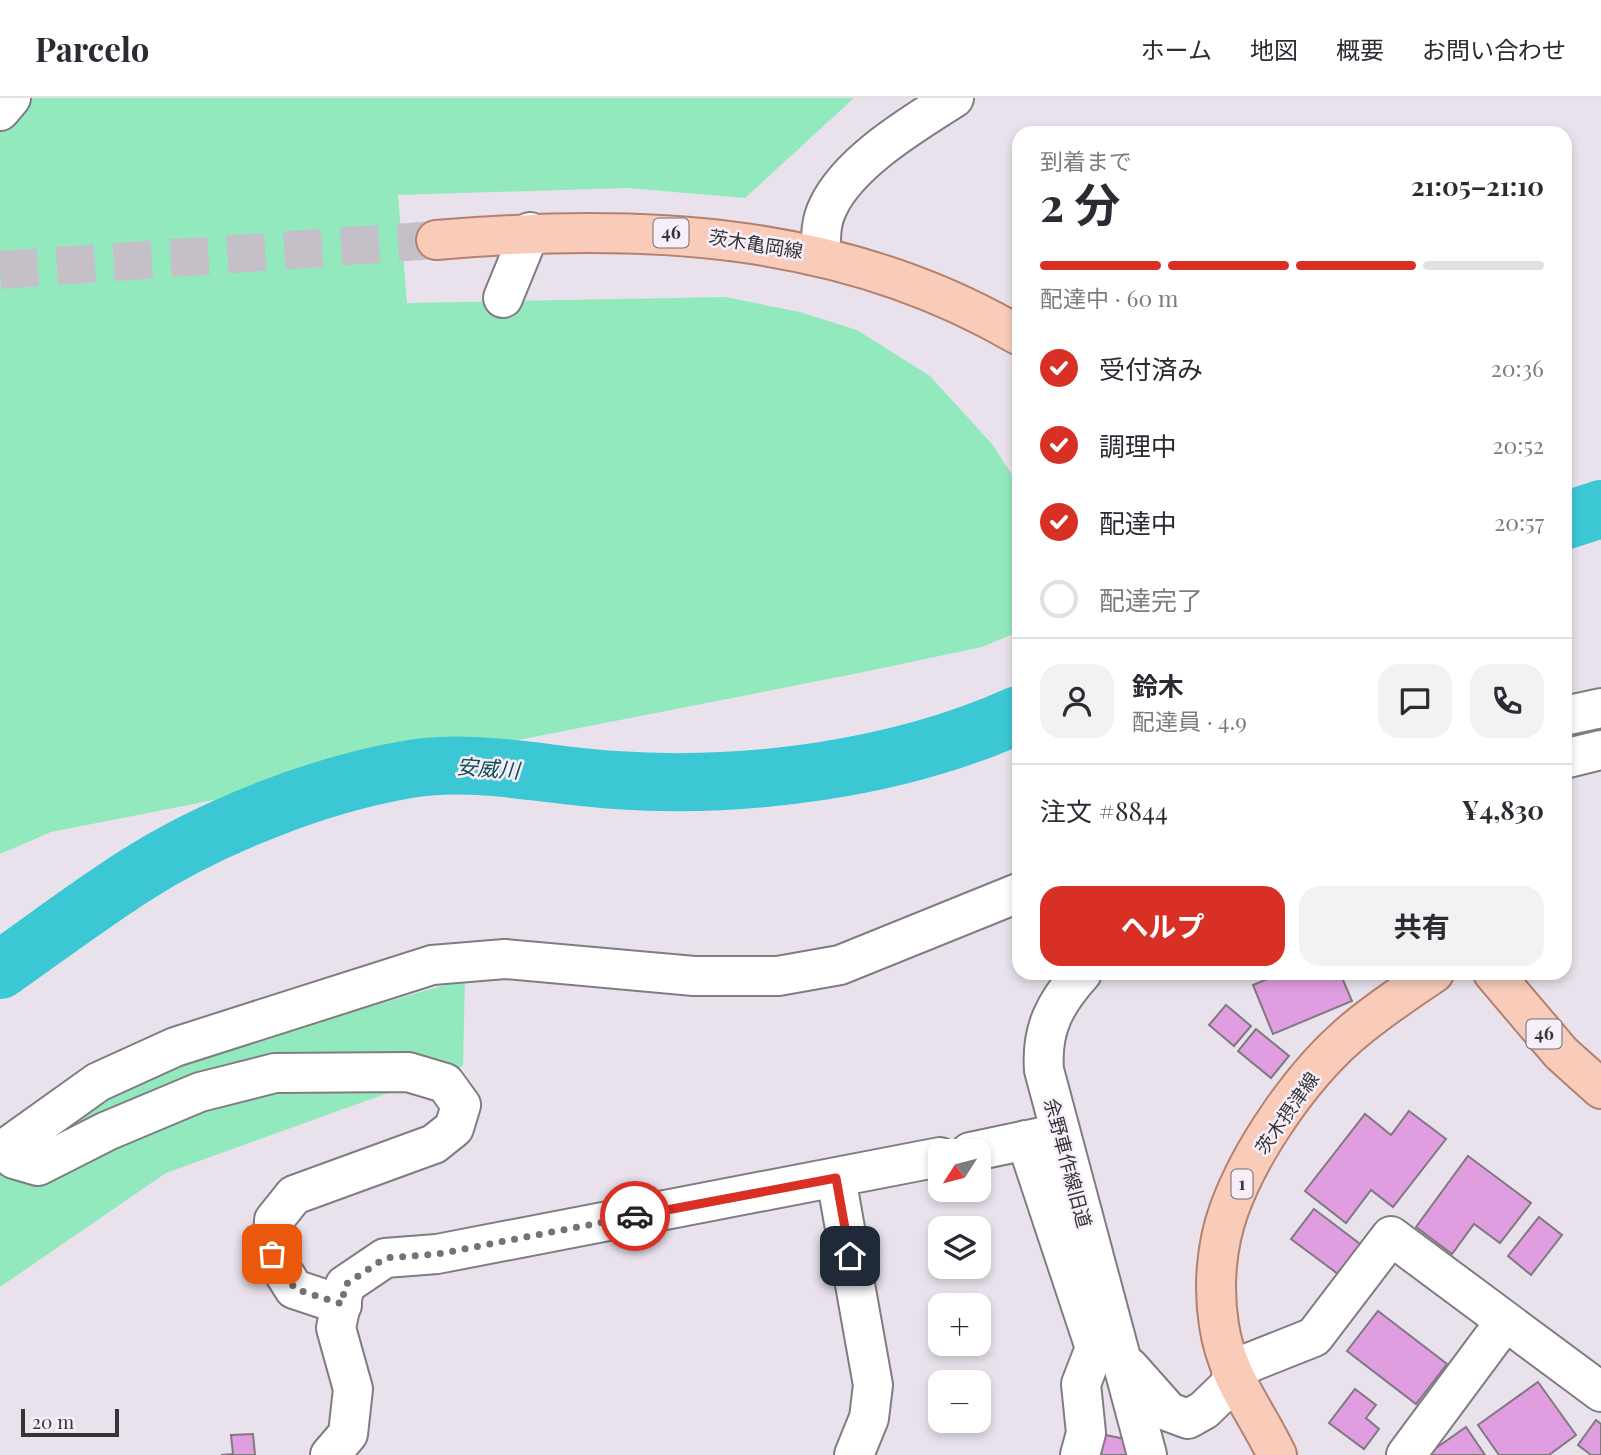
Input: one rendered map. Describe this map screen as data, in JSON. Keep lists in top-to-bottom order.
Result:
{
  "streets": {
    "main road": [
      "46",
      "茨木亀岡線",
      "茨木摂津線",
      "1"
    ],
    "street": ["余野車作線旧道"]
  },
  "water": ["安威川"],
  "scale_bar": "20 m",
  "north": "bottom left",
  "page": {
    "header": "Parcelo",
    "nav": [
      "ホーム",
      "地図",
      "概要",
      "お問い合わせ"
    ],
    "heading": ["2 分", "到着まで", "21:05–21:10"],
    "panel": [
      "鈴木",
      "配達員 · 4.9",
      "注文 #8844",
      "¥4,830"
    ],
    "bar": "配達中 · 60 m",
    "list": [
      ["受付済み", "20:36"],
      ["調理中", "20:52"],
      ["配達中", "20:57"],
      "配達完了"
    ],
    "buttons": ["ヘルプ", "共有"],
    "map_buttons": ["+", "−"],
    "scale": "20 m"
  }
}
